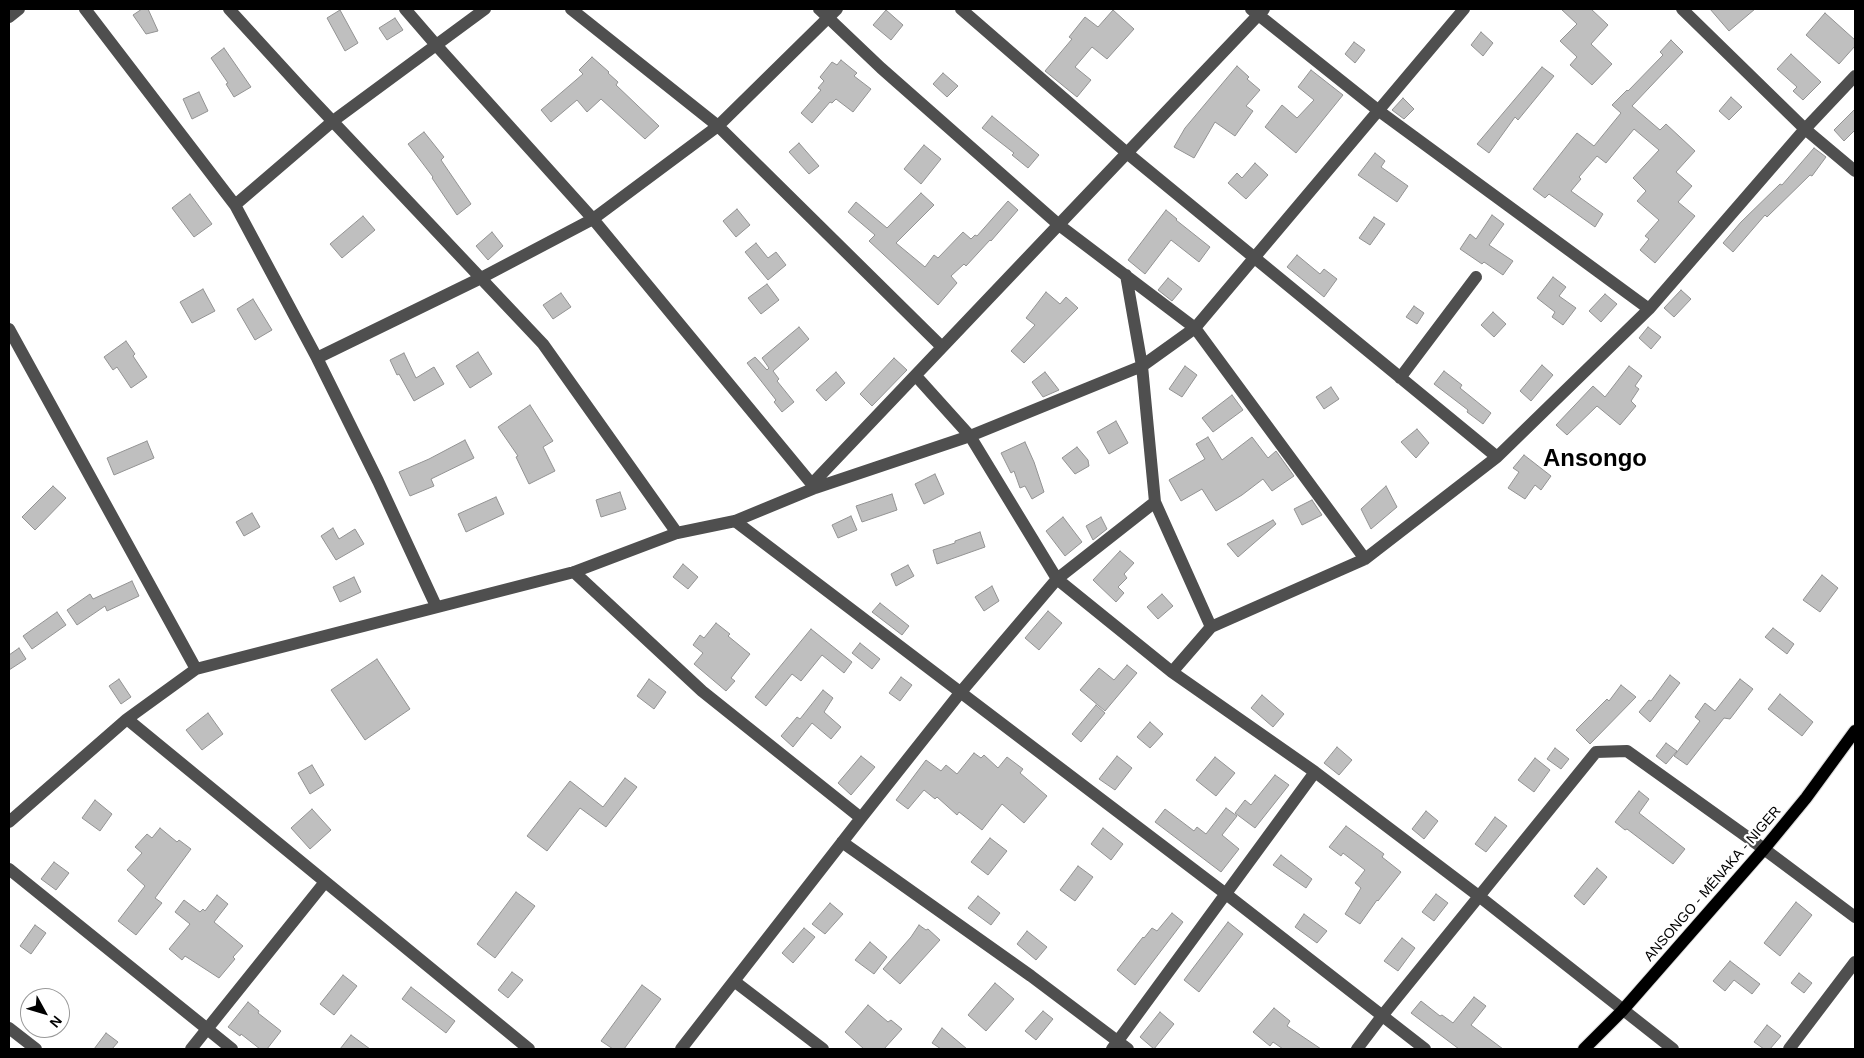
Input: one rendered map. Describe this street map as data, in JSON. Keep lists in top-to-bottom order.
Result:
{
  "streets": {
    "main road": ["ANSONGO - MÉNAKA - NIGER"]
  },
  "districts": ["Ansongo"],
  "north": "bottom right"
}
